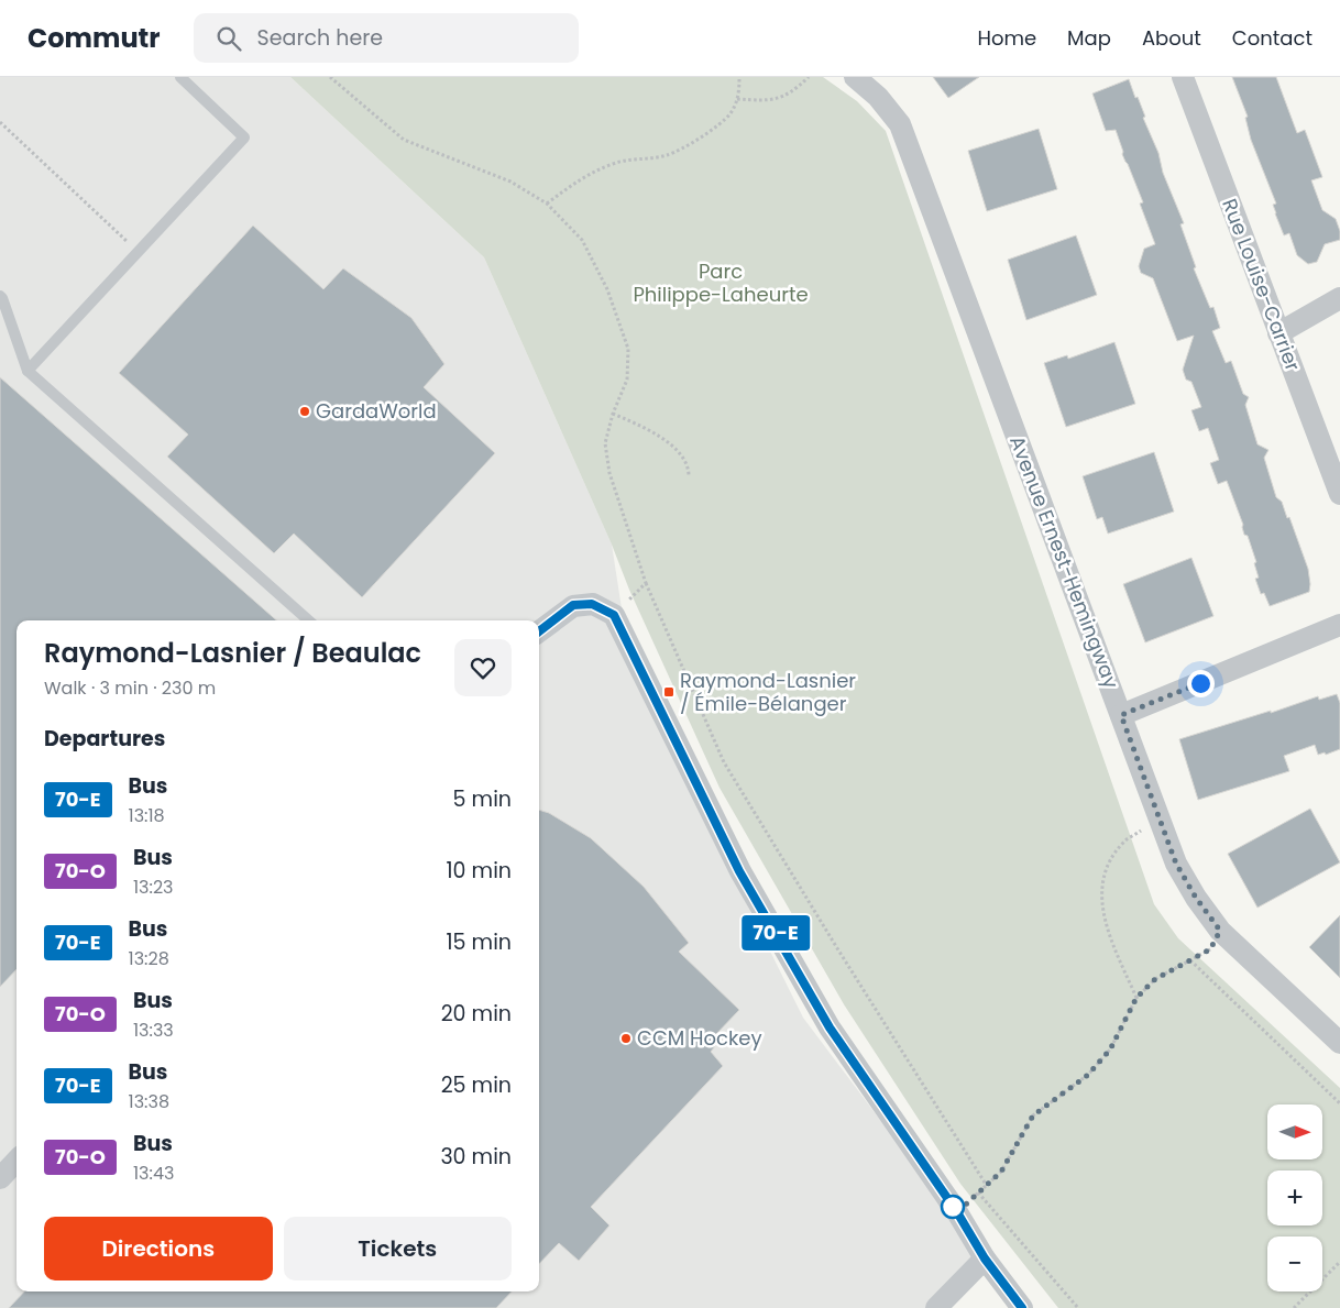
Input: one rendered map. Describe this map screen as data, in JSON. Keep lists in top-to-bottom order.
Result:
{
  "streets": {
    "street": ["Rue Louise-Carrier", "Avenue Ernest-Hemingway"]
  },
  "parks": ["Parc Philippe-Laheurte"],
  "places": {
    "other": ["GardaWorld", "CCM Hockey"],
    "transit": ["Raymond-Lasnier / Émile-Bélanger"]
  },
  "lines": ["bus line 70-E"],
  "north": "right",
  "page": {
    "header": "Commutr",
    "search": "Search here",
    "nav": [
      "Home",
      "Map",
      "About",
      "Contact"
    ],
    "on_map": "70-E",
    "heading": [
      ["Raymond-Lasnier / Beaulac", "Walk · 3 min · 230 m"],
      "Departures"
    ],
    "list": [
      {
        "mark": "70-E",
        "name": "Bus",
        "note": "13:18",
        "value": "5 min"
      },
      {
        "mark": "70-O",
        "name": "Bus",
        "note": "13:23",
        "value": "10 min"
      },
      {
        "mark": "70-E",
        "name": "Bus",
        "note": "13:28",
        "value": "15 min"
      },
      {
        "mark": "70-O",
        "name": "Bus",
        "note": "13:33",
        "value": "20 min"
      },
      {
        "mark": "70-E",
        "name": "Bus",
        "note": "13:38",
        "value": "25 min"
      },
      {
        "mark": "70-O",
        "name": "Bus",
        "note": "13:43",
        "value": "30 min"
      }
    ],
    "map_buttons": ["+", "−"],
    "buttons": ["Directions", "Tickets"]
  }
}
